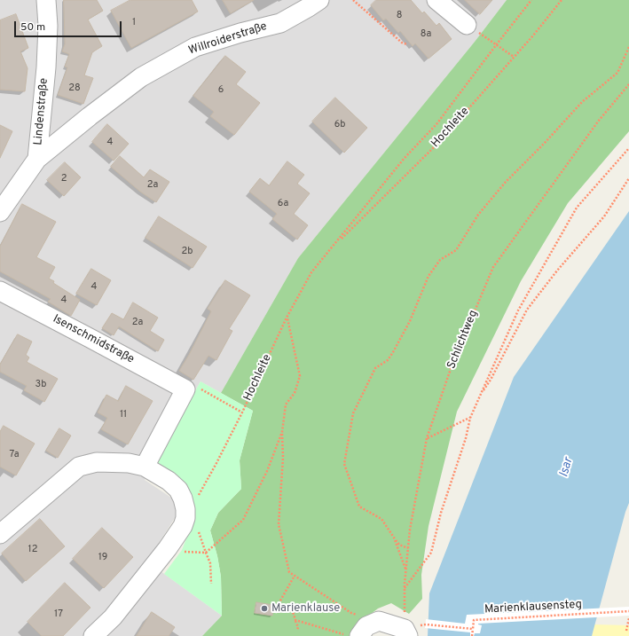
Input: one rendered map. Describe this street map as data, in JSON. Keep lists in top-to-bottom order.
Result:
{
  "streets": {
    "street": ["Willroiderstraße", "Lindenstraße", "Isenschmidstraße"],
    "path": ["Hochleite", "Schlichtweg", "Marienklausensteg"]
  },
  "crossings": [
    ["Willroiderstraße", "Lindenstraße"]
  ],
  "water": ["Isar"],
  "places": ["Marienklause"],
  "house_numbers": [
    "8",
    "1",
    "8a",
    "28",
    "6",
    "6b",
    "4",
    "2",
    "2a",
    "6a",
    "2b",
    "4",
    "4",
    "2a",
    "3b",
    "11",
    "7a",
    "12",
    "19",
    "17"
  ],
  "scale_bar": "50 m"
}
